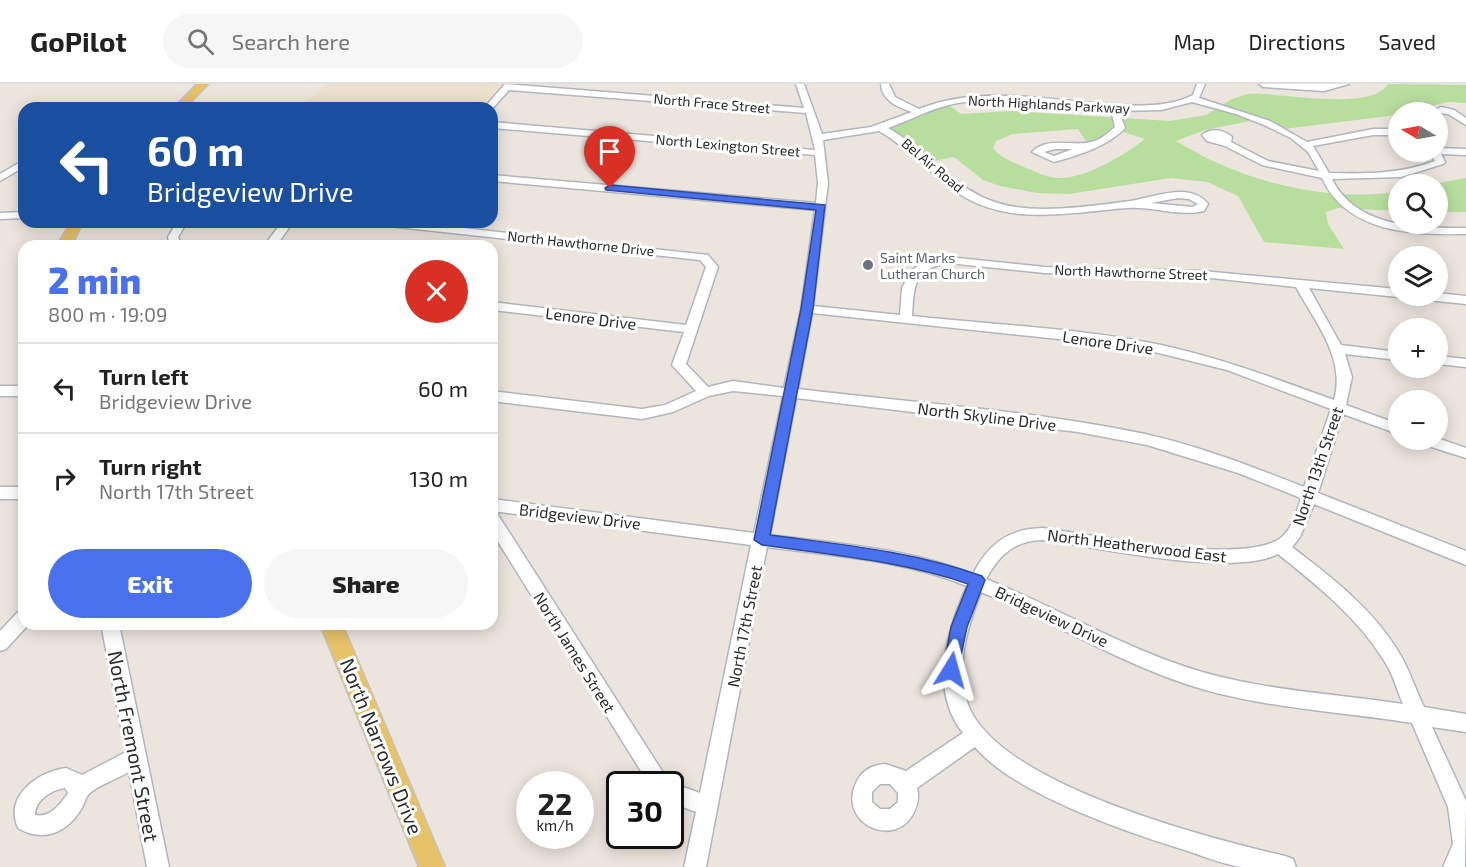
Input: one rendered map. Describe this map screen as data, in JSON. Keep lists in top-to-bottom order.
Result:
{
  "streets": {
    "main road": ["North Narrows Drive"],
    "street": [
      "North Frace Street",
      "North Highlands Parkway",
      "North Lexington Street",
      "Bel Air Road",
      "North Hawthorne Drive",
      "North Hawthorne Street",
      "Lenore Drive",
      "North Skyline Drive",
      "North 13th Street",
      "Bridgeview Drive",
      "North Heatherwood East",
      "North 17th Street",
      "North James Street",
      "North Fremont Street"
    ]
  },
  "crossings": [
    ["North Frace Street", "North 17th Street"],
    ["North Highlands Parkway", "Bel Air Road"],
    ["North Highlands Parkway", "North 17th Street"],
    ["North Lexington Street", "North 17th Street"],
    ["North Hawthorne Drive", "Lenore Drive"],
    ["North Hawthorne Street", "Lenore Drive"],
    ["North Hawthorne Street", "North 13th Street"],
    ["Lenore Drive", "North 13th Street"],
    ["Lenore Drive", "North 17th Street"],
    ["North Skyline Drive", "North 13th Street"],
    ["North Skyline Drive", "North 17th Street"],
    ["North 13th Street", "North Heatherwood East"],
    ["Bridgeview Drive", "North Heatherwood East"],
    ["Bridgeview Drive", "North 17th Street"]
  ],
  "places": ["Saint Marks Lutheran Church"],
  "north": "left",
  "page": {
    "header": "GoPilot",
    "search": "Search here",
    "nav": ["Map", "Directions", "Saved"],
    "map_buttons": ["+", "−"],
    "turn": ["60 m", "Bridgeview Drive"],
    "heading": ["2 min", "800 m · 19:09"],
    "list": [
      {
        "name": "Turn left",
        "note": "Bridgeview Drive",
        "value": "60 m"
      },
      {
        "name": "Turn right",
        "note": "North 17th Street",
        "value": "130 m"
      }
    ],
    "buttons": ["Exit", "Share"],
    "speed": "22 km/h",
    "limit": "30"
  }
}
